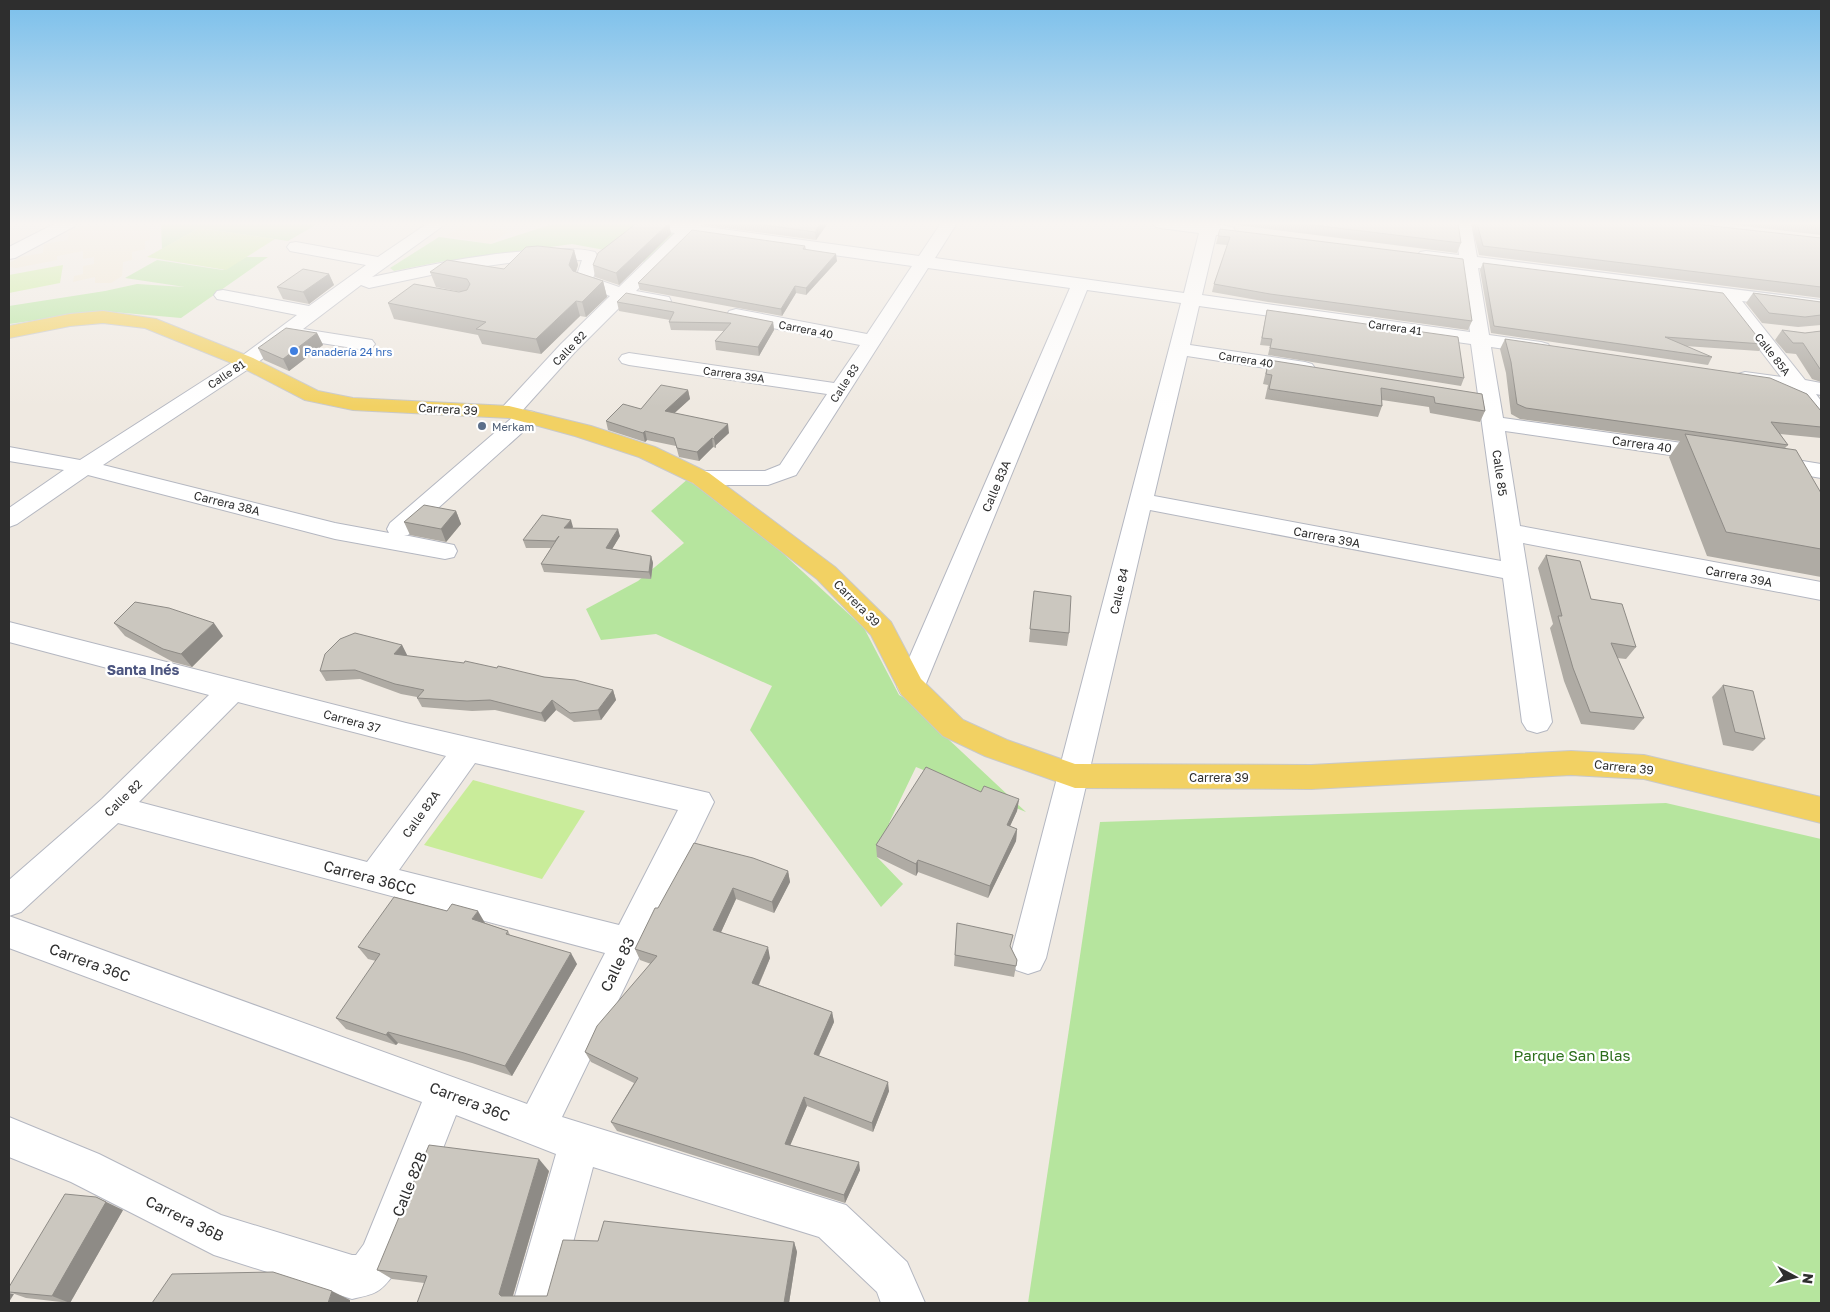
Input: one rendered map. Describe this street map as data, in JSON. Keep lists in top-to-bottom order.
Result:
{
  "streets": {
    "main road": ["Carrera 39"],
    "street": [
      "Carrera 41",
      "Carrera 40",
      "Calle 82",
      "Calle 85A",
      "Calle 81",
      "Carrera 39A",
      "Calle 83",
      "Calle 85",
      "Calle 83A",
      "Carrera 38A",
      "Calle 84",
      "Carrera 37",
      "Calle 82A",
      "Carrera 36CC",
      "Carrera 36C",
      "Calle 82B",
      "Carrera 36B"
    ]
  },
  "crossings": [
    ["Carrera 41", "Calle 85"],
    ["Carrera 41", "Calle 83A"],
    ["Carrera 41", "Calle 84"],
    ["Carrera 40", "Calle 83"],
    ["Carrera 40", "Calle 85"],
    ["Carrera 40", "Calle 84"],
    ["Calle 82", "Carrera 39"],
    ["Calle 82", "Carrera 38A"],
    ["Calle 82", "Carrera 37"],
    ["Calle 82", "Carrera 36CC"],
    ["Calle 81", "Carrera 39"],
    ["Calle 81", "Carrera 38A"],
    ["Carrera 39A", "Calle 83"],
    ["Carrera 39A", "Calle 85"],
    ["Carrera 39A", "Calle 84"],
    ["Calle 83", "Carrera 39"],
    ["Calle 83", "Carrera 37"],
    ["Calle 83", "Carrera 36CC"],
    ["Calle 83", "Carrera 36C"],
    ["Carrera 39", "Calle 83A"],
    ["Carrera 39", "Calle 84"],
    ["Carrera 37", "Calle 82A"],
    ["Calle 82A", "Carrera 36CC"],
    ["Carrera 36C", "Calle 82B"],
    ["Calle 82B", "Carrera 36B"]
  ],
  "districts": ["Santa Inés"],
  "parks": ["Parque San Blas"],
  "places": ["Panadería 24 hrs", "Merkam"],
  "north": "right"
}
